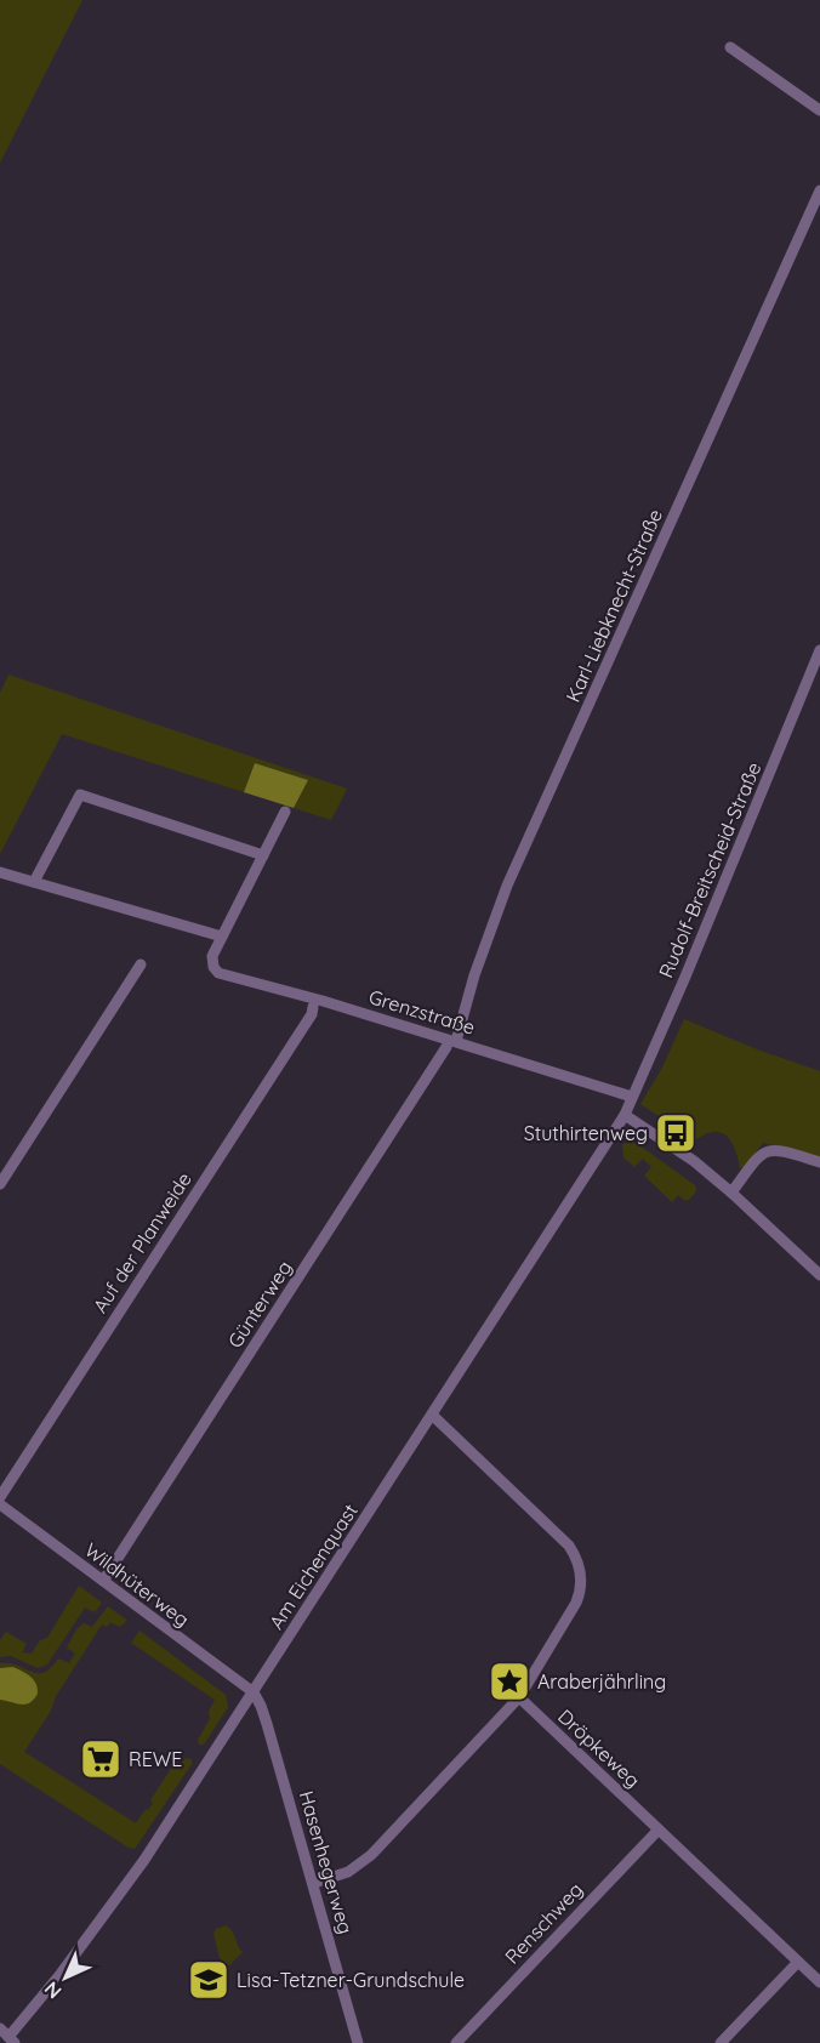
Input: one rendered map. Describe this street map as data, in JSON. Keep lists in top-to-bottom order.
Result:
{
  "streets": {
    "street": [
      "Karl-Liebknecht-Straße",
      "Rudolf-Breitscheid-Straße",
      "Grenzstraße",
      "Auf der Planweide",
      "Günterweg",
      "Am Eichenquast",
      "Wildhüterweg",
      "Dröpkeweg",
      "Hasenhegerweg",
      "Renschweg"
    ]
  },
  "crossings": [
    ["Karl-Liebknecht-Straße", "Grenzstraße"],
    ["Karl-Liebknecht-Straße", "Günterweg"],
    ["Rudolf-Breitscheid-Straße", "Grenzstraße"],
    ["Rudolf-Breitscheid-Straße", "Am Eichenquast"],
    ["Grenzstraße", "Günterweg"],
    ["Grenzstraße", "Am Eichenquast"],
    ["Günterweg", "Wildhüterweg"],
    ["Am Eichenquast", "Wildhüterweg"],
    ["Am Eichenquast", "Hasenhegerweg"],
    ["Wildhüterweg", "Hasenhegerweg"],
    ["Dröpkeweg", "Renschweg"]
  ],
  "places": {
    "bus stop": ["Stuthirtenweg"],
    "place": ["Araberjährling"],
    "supermarket": ["REWE"],
    "school or university": ["Lisa-Tetzner-Grundschule"]
  },
  "north": "bottom left"
}
